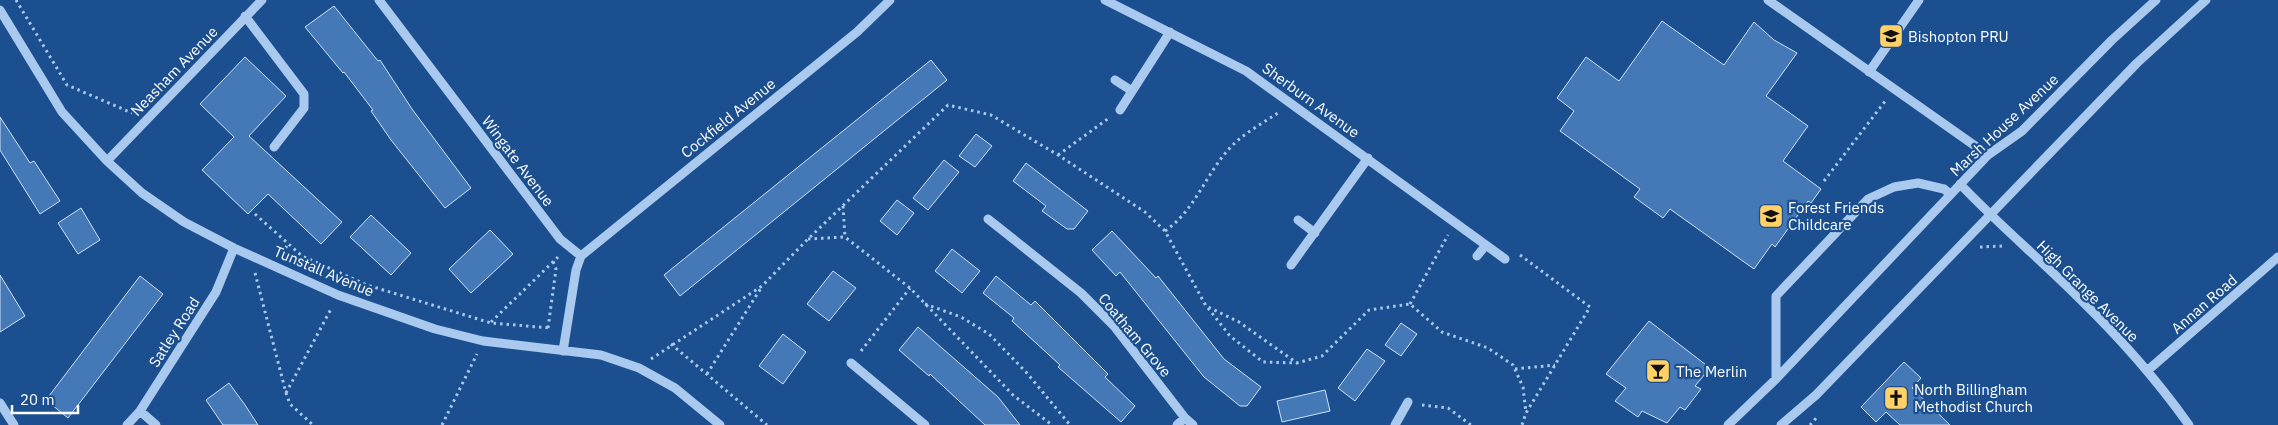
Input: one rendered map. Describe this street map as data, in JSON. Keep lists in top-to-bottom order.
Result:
{
  "streets": {
    "street": [
      "Neasham Avenue",
      "Sherburn Avenue",
      "Cockfield Avenue",
      "Marsh House Avenue",
      "Wingate Avenue",
      "Tunstall Avenue",
      "High Grange Avenue",
      "Annan Road",
      "Satley Road",
      "Coatham Grove"
    ]
  },
  "crossings": [
    ["Neasham Avenue", "Tunstall Avenue"],
    ["Cockfield Avenue", "Wingate Avenue"],
    ["Marsh House Avenue", "High Grange Avenue"],
    ["Tunstall Avenue", "Satley Road"],
    ["High Grange Avenue", "Annan Road"]
  ],
  "places": {
    "school or university": ["Bishopton PRU", "Forest Friends Childcare"],
    "bar": ["The Merlin"],
    "church": ["North Billingham Methodist Church"]
  },
  "scale_bar": "20 m"
}
